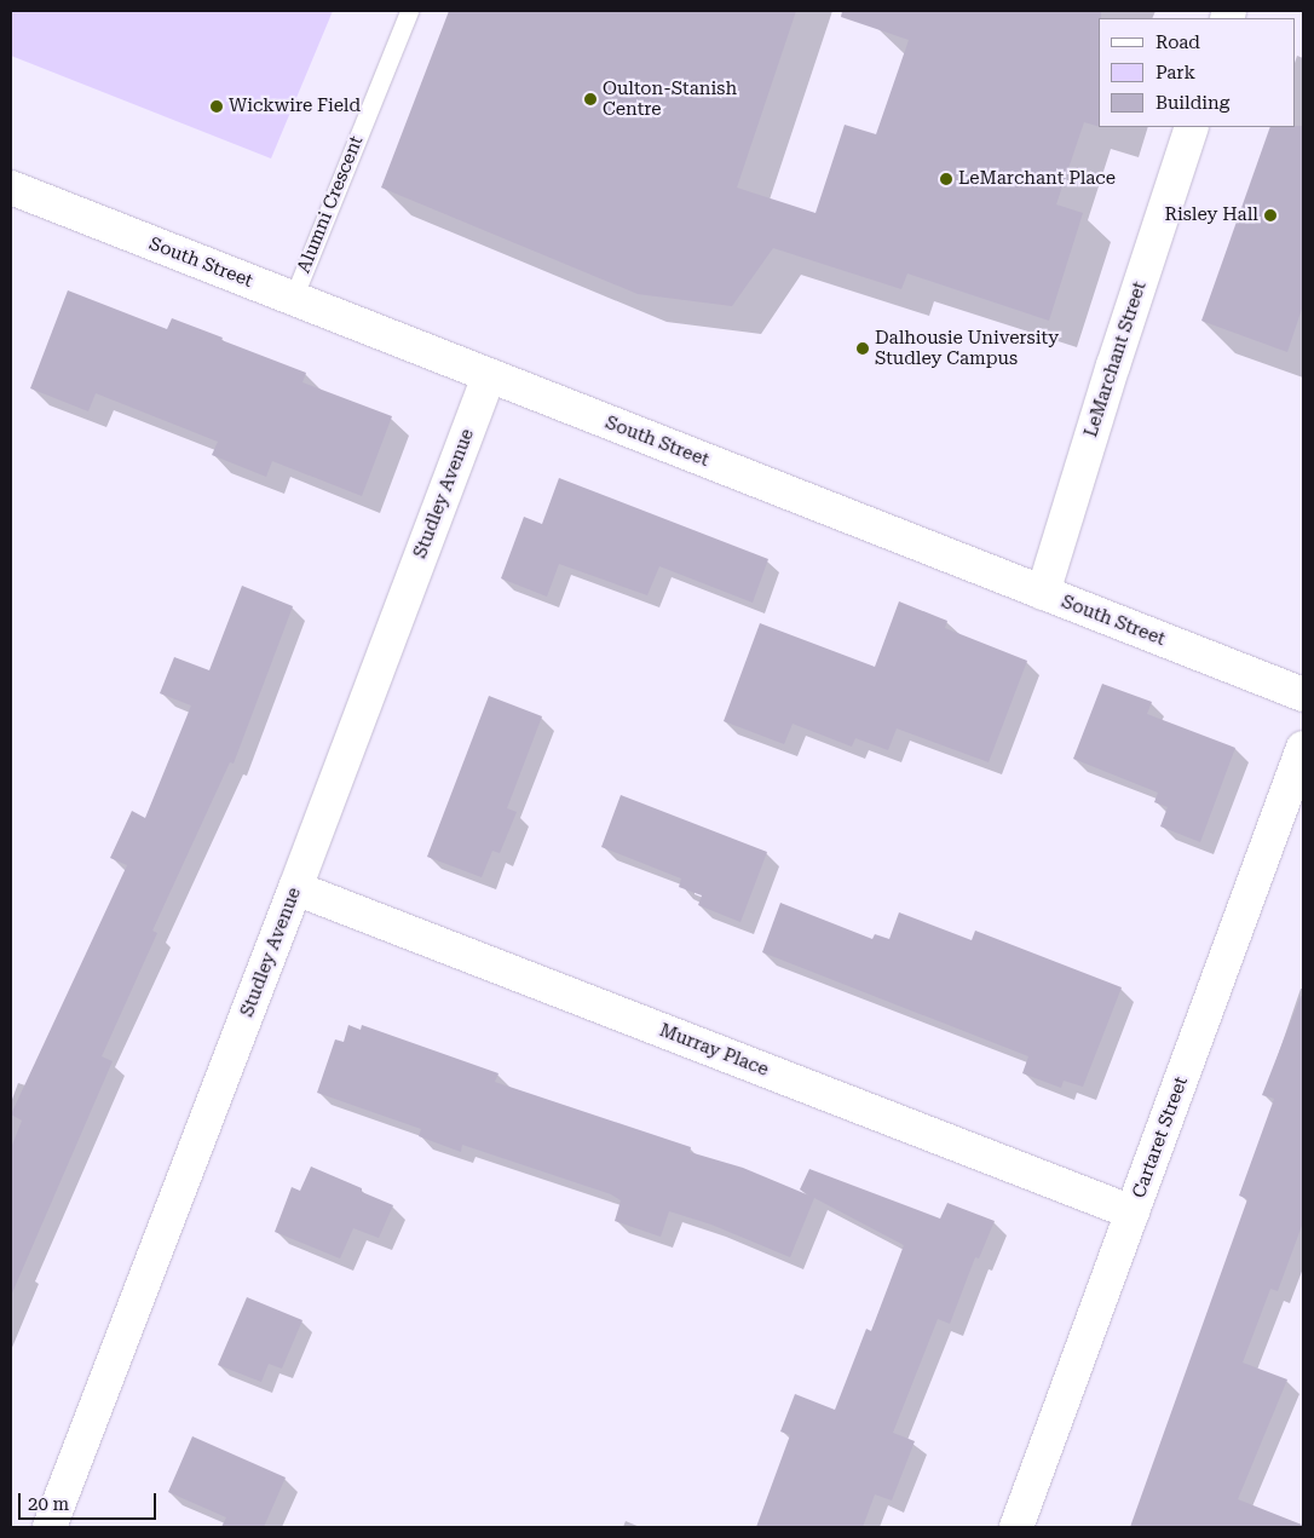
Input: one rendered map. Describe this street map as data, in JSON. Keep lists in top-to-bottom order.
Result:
{
  "streets": {
    "street": [
      "South Street",
      "LeMarchant Street",
      "Studley Avenue",
      "Murray Place",
      "Cartaret Street"
    ],
    "lane": ["Alumni Crescent"]
  },
  "crossings": [
    ["Alumni Crescent", "South Street"],
    ["South Street", "LeMarchant Street"],
    ["South Street", "Studley Avenue"],
    ["Studley Avenue", "Murray Place"],
    ["Murray Place", "Cartaret Street"]
  ],
  "places": [
    "Oulton-Stanish Centre",
    "Wickwire Field",
    "LeMarchant Place",
    "Risley Hall",
    "Dalhousie University Studley Campus"
  ],
  "legend": ["Road", "Park", "Building"],
  "scale_bar": "20 m"
}
